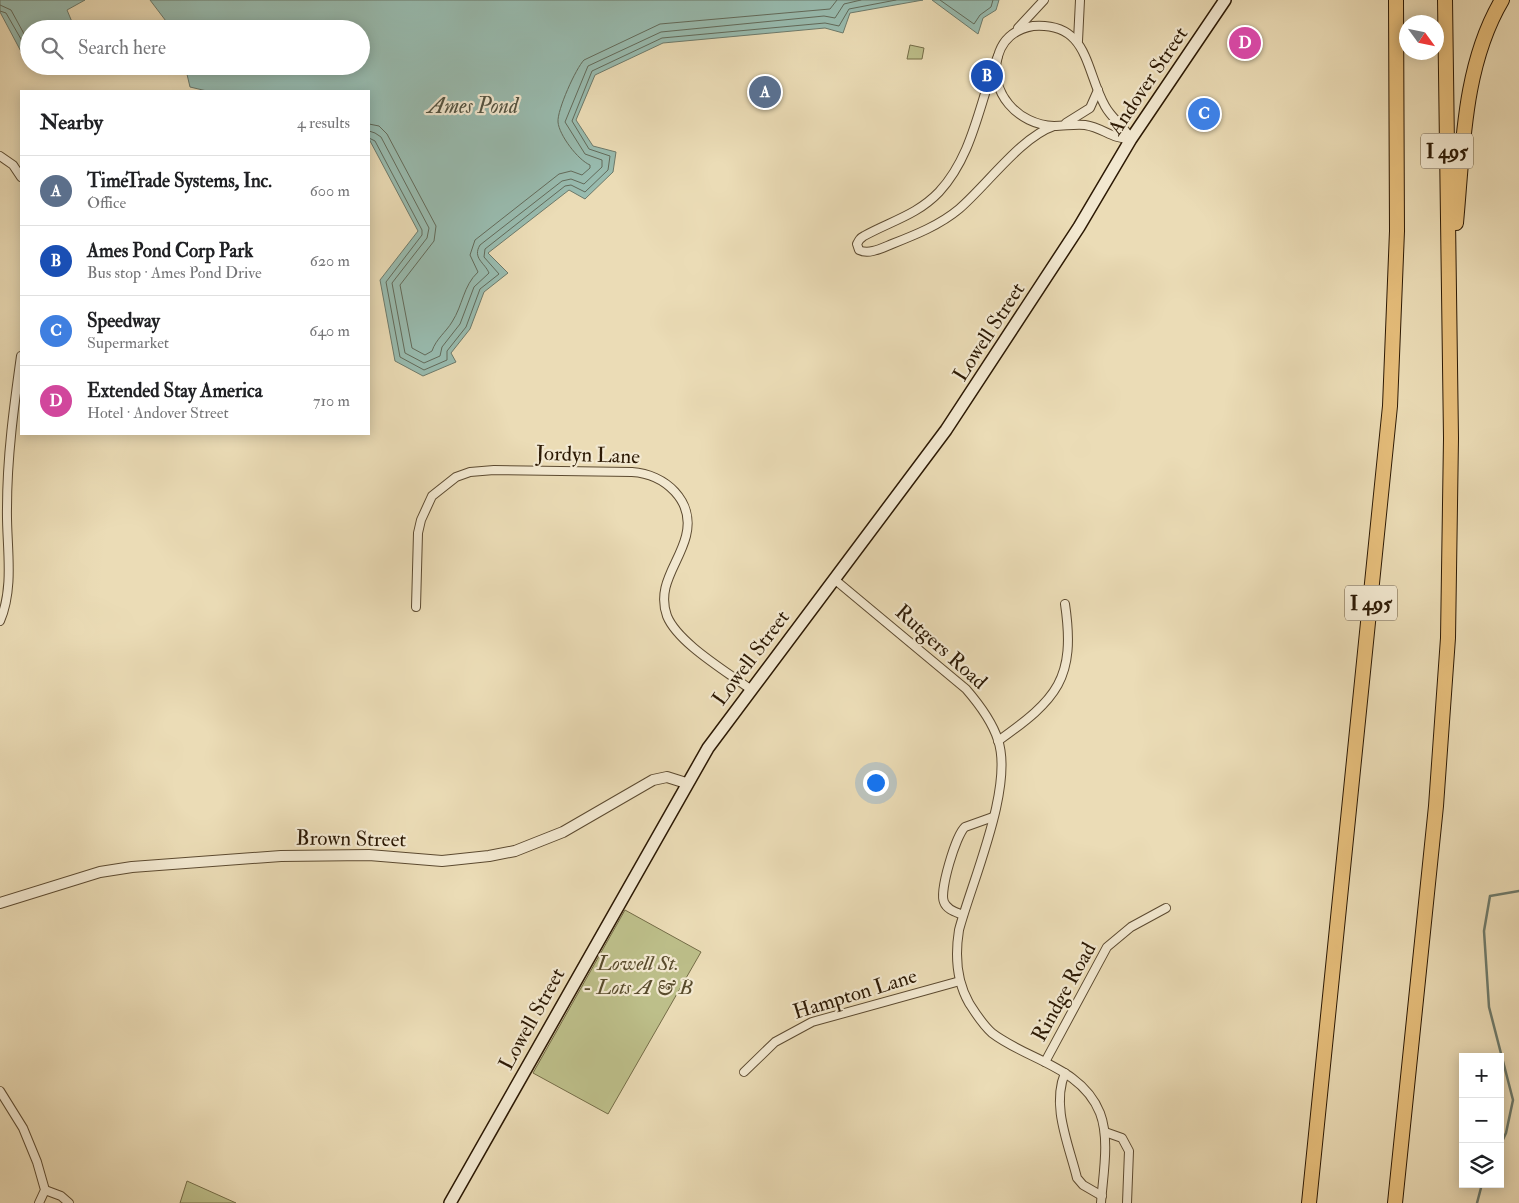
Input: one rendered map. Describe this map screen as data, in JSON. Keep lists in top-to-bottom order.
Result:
{
  "streets": {
    "highway": ["I 495"],
    "main road": ["Andover Street", "Lowell Street"],
    "street": [
      "Jordyn Lane",
      "Rutgers Road",
      "Brown Street",
      "Rindge Road",
      "Hampton Lane"
    ]
  },
  "crossings": [
    ["Andover Street", "Lowell Street"],
    ["Lowell Street", "Jordyn Lane"],
    ["Lowell Street", "Rutgers Road"],
    ["Lowell Street", "Brown Street"],
    ["Rutgers Road", "Rindge Road"],
    ["Rutgers Road", "Hampton Lane"]
  ],
  "water": ["Ames Pond"],
  "parks": ["Lowell St. - Lots A & B"],
  "north": "bottom right",
  "page": {
    "search": "Search here",
    "pins": [
      "D",
      "B",
      "A",
      "C"
    ],
    "heading": ["Nearby", "4 results"],
    "list": [
      {
        "mark": "A",
        "name": "TimeTrade Systems, Inc.",
        "note": "Office",
        "value": "600 m"
      },
      {
        "mark": "B",
        "name": "Ames Pond Corp Park",
        "note": "Bus stop · Ames Pond Drive",
        "value": "620 m"
      },
      {
        "mark": "C",
        "name": "Speedway",
        "note": "Supermarket",
        "value": "640 m"
      },
      {
        "mark": "D",
        "name": "Extended Stay America",
        "note": "Hotel · Andover Street",
        "value": "710 m"
      }
    ],
    "map_buttons": ["+", "−"]
  }
}
